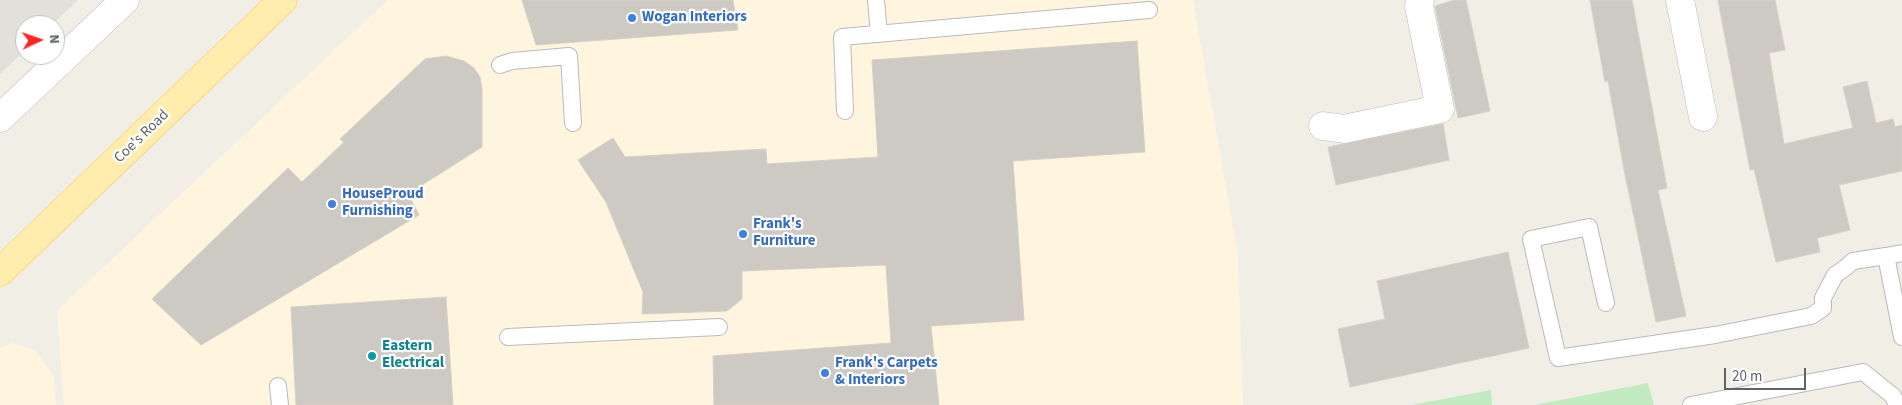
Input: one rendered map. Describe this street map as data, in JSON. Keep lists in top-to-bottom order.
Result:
{
  "streets": {
    "main road": ["Coe's Road"]
  },
  "places": [
    "Wogan Interiors",
    "HouseProud Furnishing",
    "Frank's Furniture",
    "Eastern Electrical",
    "Frank's Carpets & Interiors"
  ],
  "scale_bar": "20 m",
  "north": "right"
}
